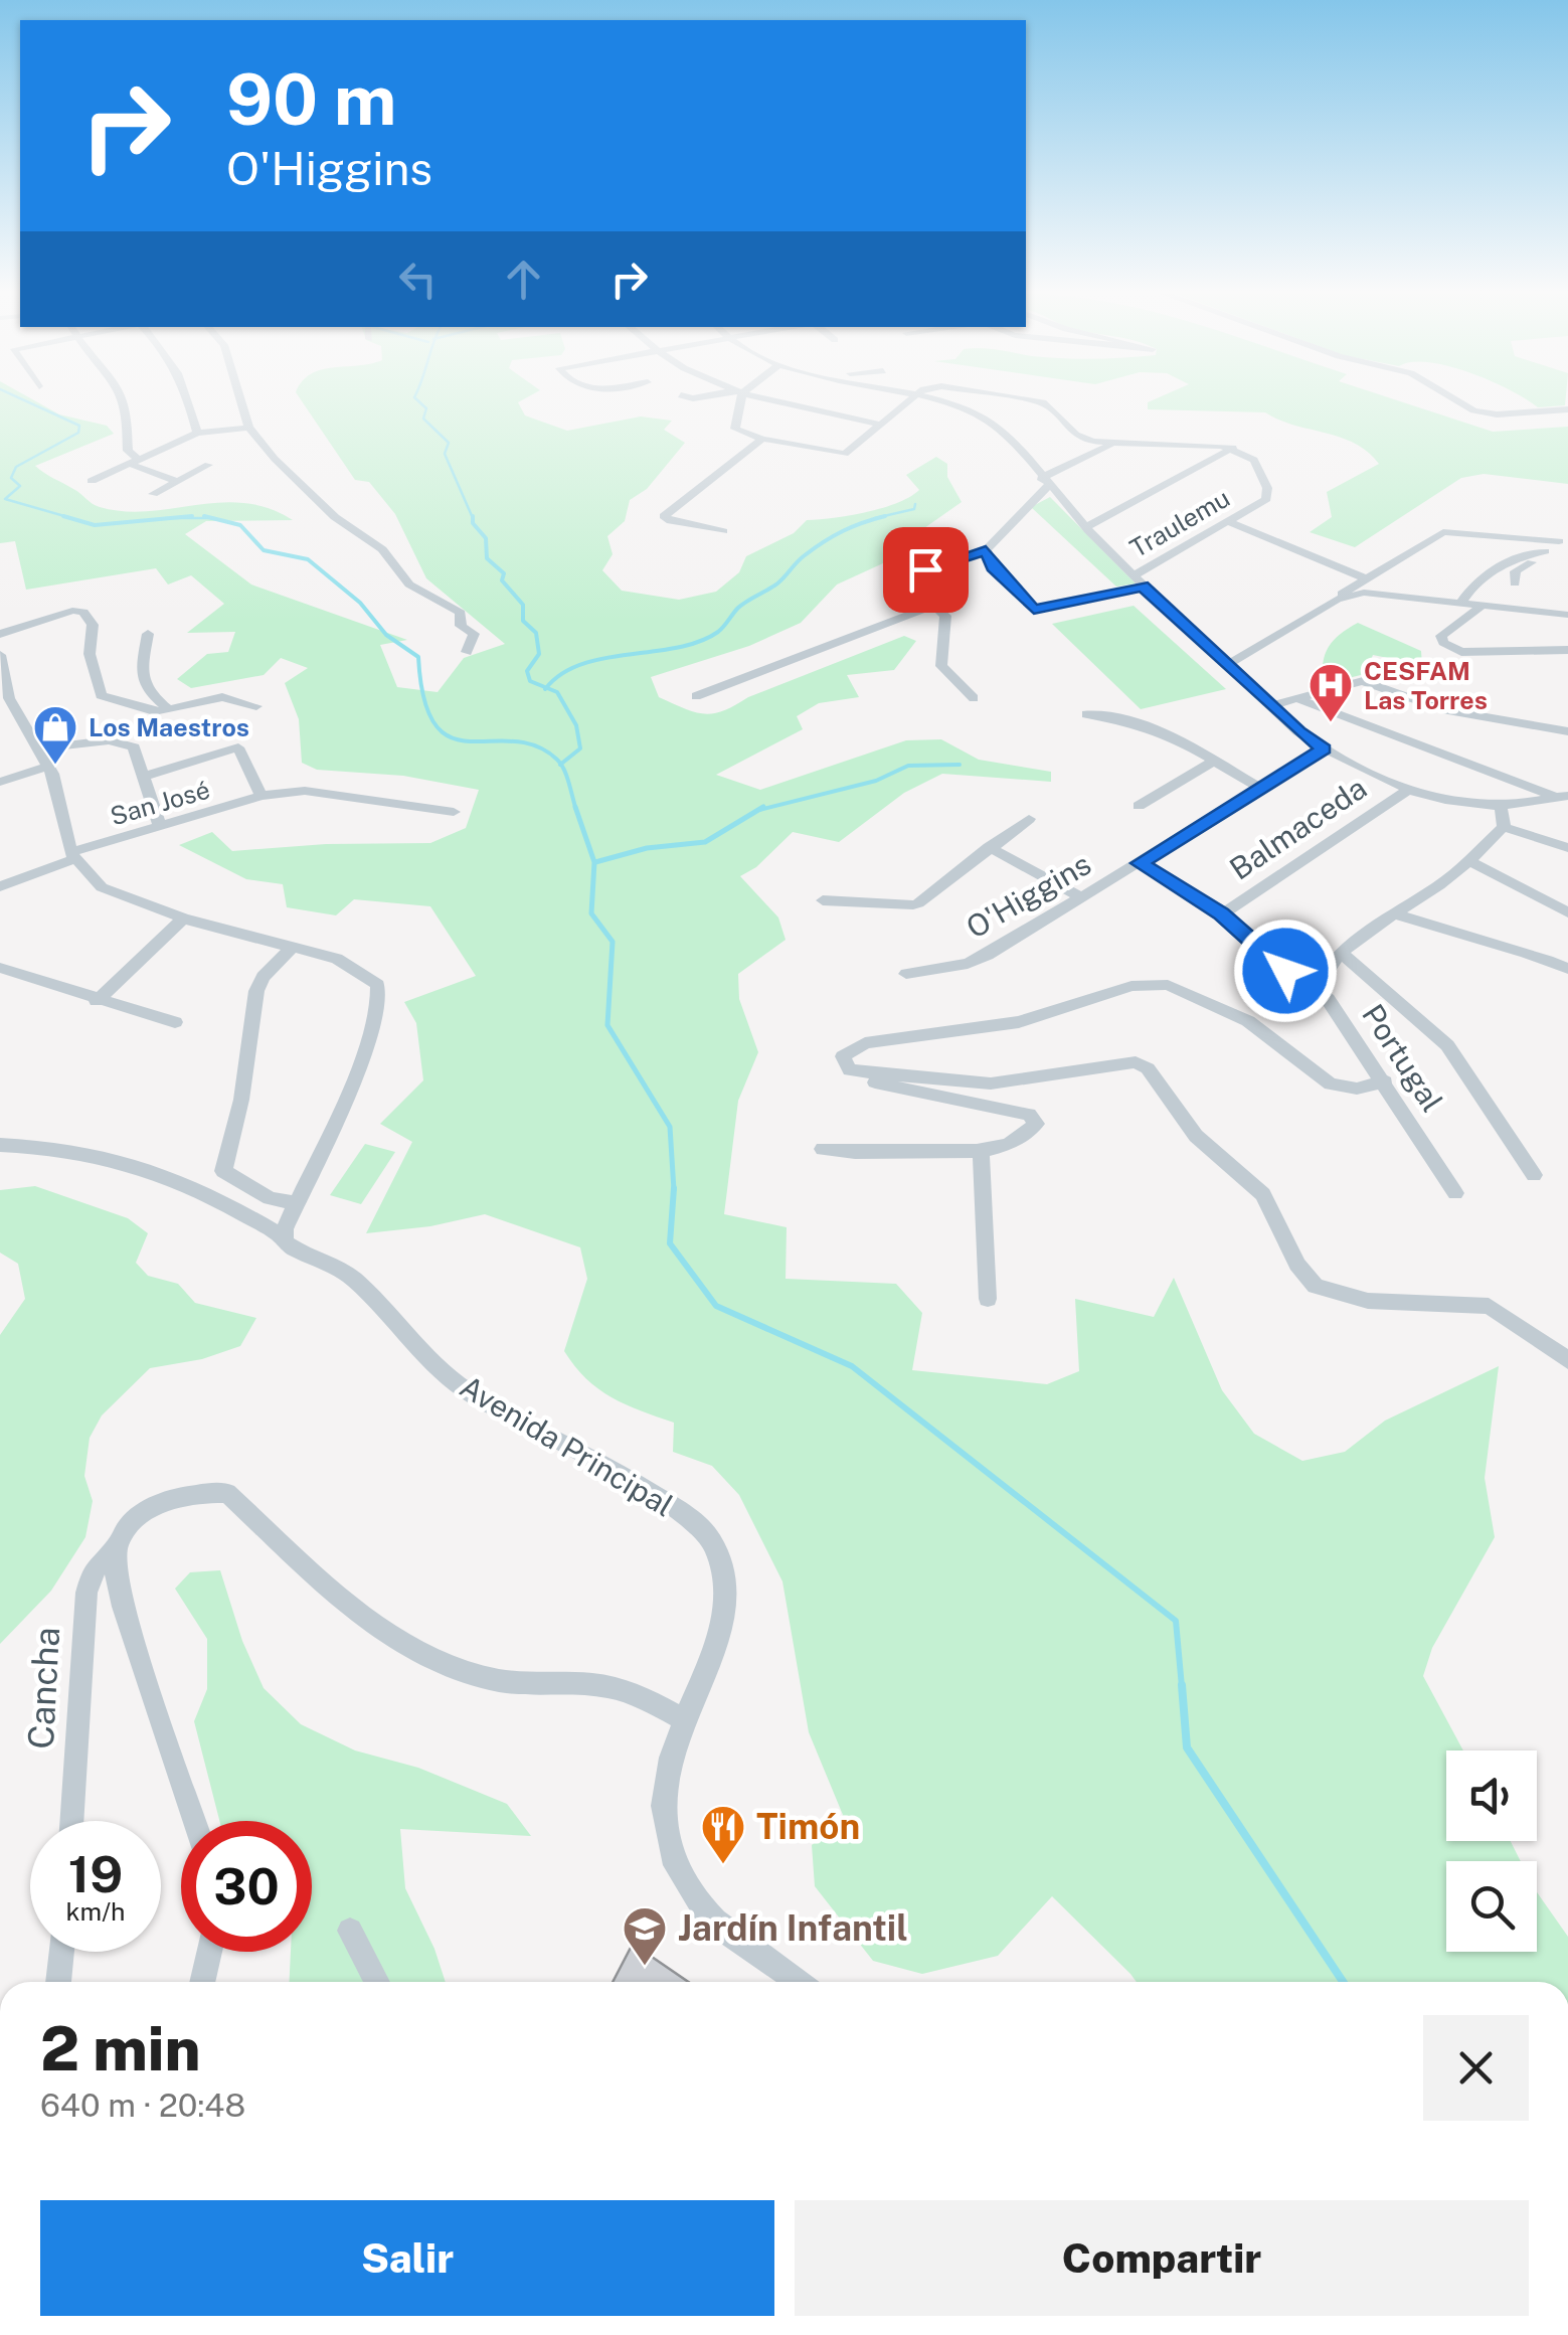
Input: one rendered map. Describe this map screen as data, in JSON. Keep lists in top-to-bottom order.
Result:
{
  "streets": {
    "street": [
      "Traulemu",
      "San José",
      "Balmaceda",
      "O'Higgins",
      "Portugal",
      "Avenida Principal",
      "Cancha"
    ]
  },
  "crossings": [
    ["Balmaceda", "Portugal"],
    ["O'Higgins", "Portugal"],
    ["Avenida Principal", "Cancha"]
  ],
  "places": {
    "hospital": ["CESFAM Las Torres"],
    "shop": ["Los Maestros"],
    "restaurant": ["Timón"],
    "school or university": ["Jardín Infantil"]
  },
  "page": {
    "turn": ["90 m", "O'Higgins"],
    "speed": "19 km/h",
    "limit": "30",
    "heading": ["2 min", "640 m · 20:48"],
    "buttons": ["Salir", "Compartir"]
  }
}
